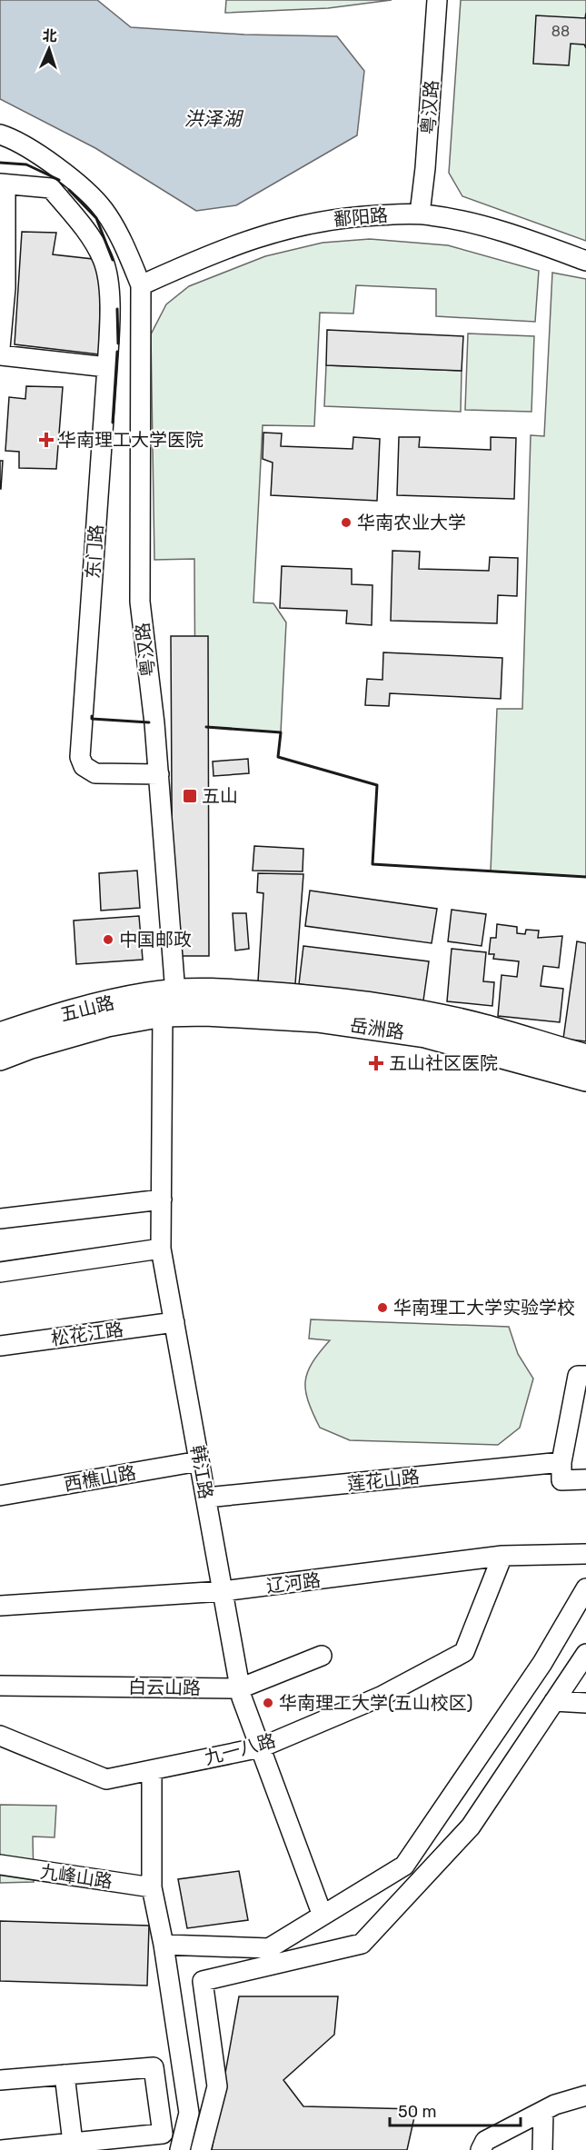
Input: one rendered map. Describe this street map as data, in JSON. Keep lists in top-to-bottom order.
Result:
{
  "streets": {
    "main road": ["五山路", "岳洲路"],
    "street": [
      "粤汉路",
      "鄱阳路",
      "东门路",
      "松花江路",
      "韩江路",
      "西樵山路",
      "莲花山路",
      "辽河路",
      "白云山路",
      "九一八路",
      "九峰山路"
    ]
  },
  "crossings": [
    ["粤汉路", "鄱阳路"],
    ["粤汉路", "东门路"],
    ["粤汉路", "五山路"],
    ["粤汉路", "岳洲路"],
    ["粤汉路", "韩江路"],
    ["五山路", "岳洲路"],
    ["五山路", "韩江路"],
    ["岳洲路", "韩江路"],
    ["松花江路", "韩江路"],
    ["韩江路", "西樵山路"],
    ["韩江路", "莲花山路"],
    ["韩江路", "辽河路"],
    ["韩江路", "白云山路"],
    ["韩江路", "九一八路"],
    ["辽河路", "九一八路"]
  ],
  "water": ["洪泽湖"],
  "places": {
    "health": ["华南理工大学医院", "五山社区医院"],
    "other": [
      "华南农业大学",
      "中国邮政",
      "华南理工大学实验学校",
      "华南理工大学(五山校区)"
    ],
    "transit": ["五山"]
  },
  "house_numbers": ["88"],
  "scale_bar": "50 m",
  "north": "top"
}
